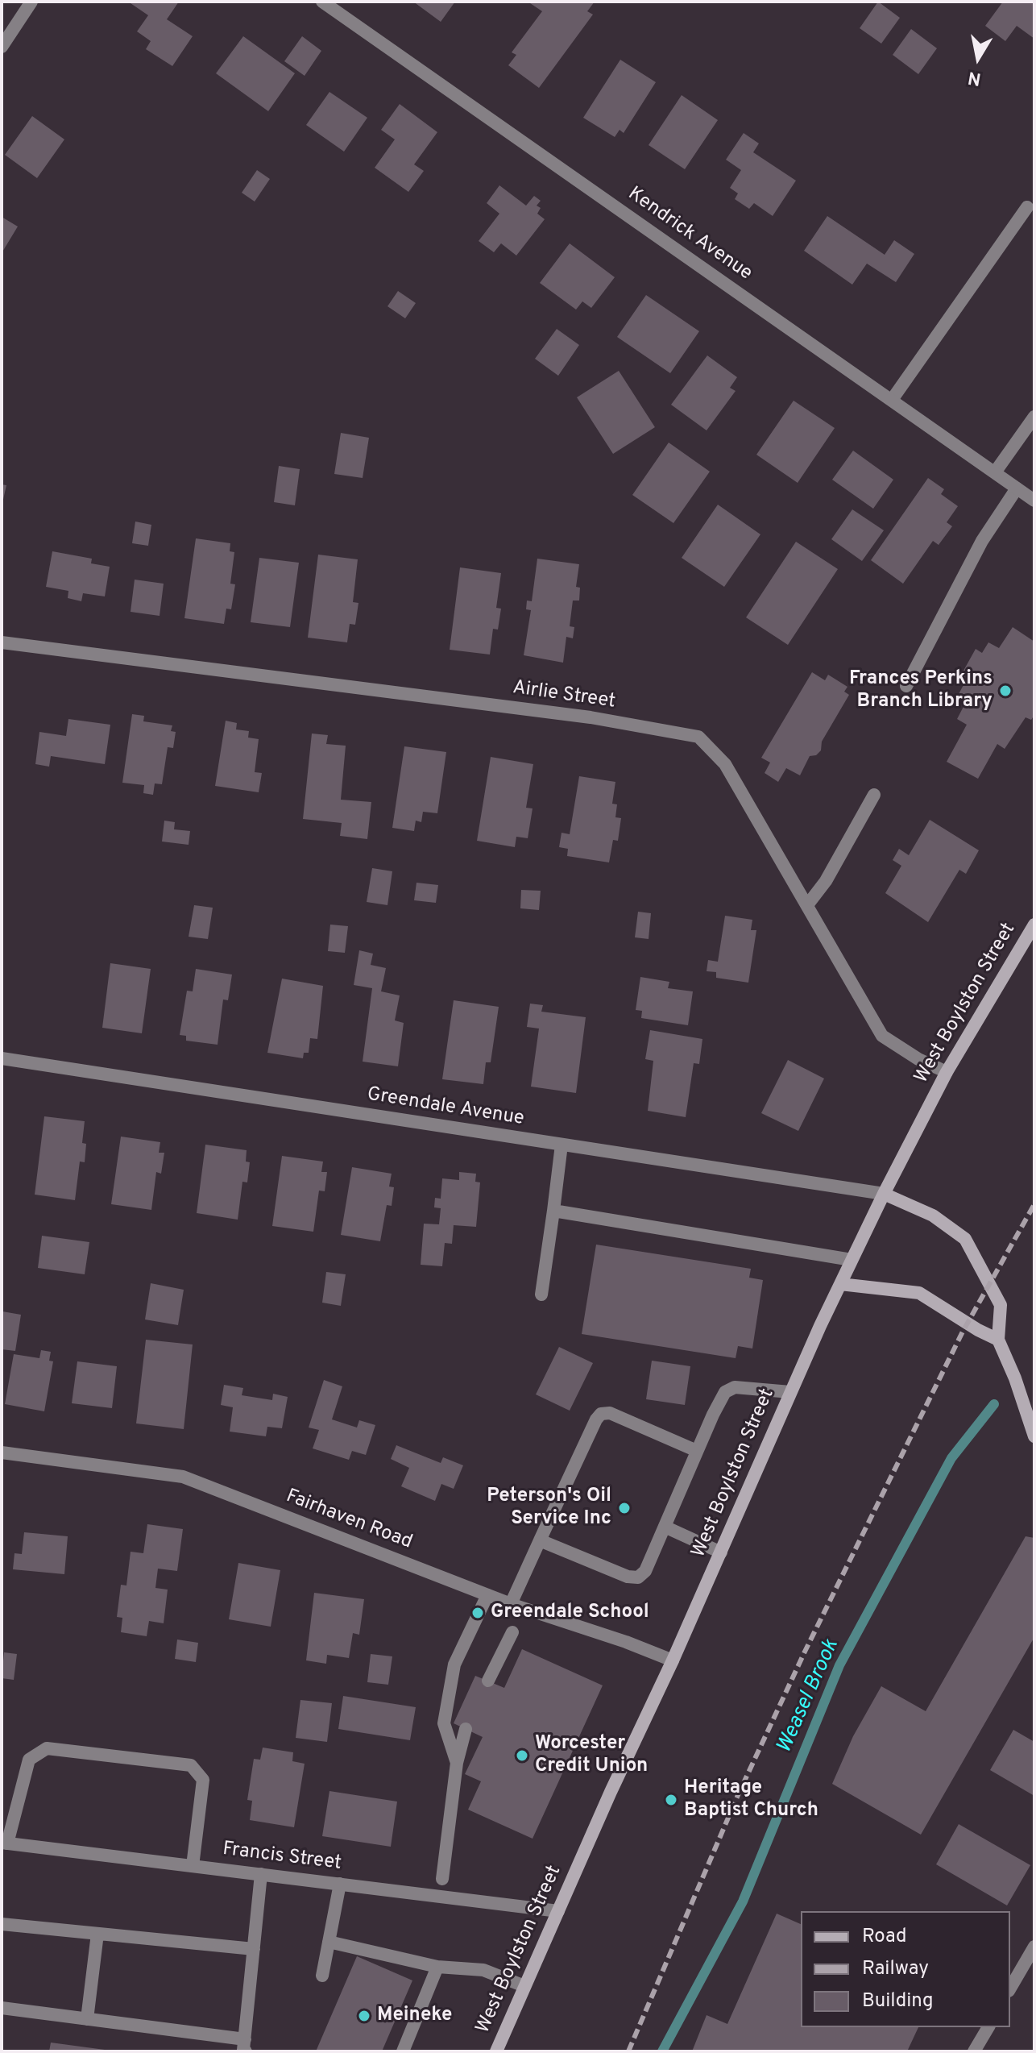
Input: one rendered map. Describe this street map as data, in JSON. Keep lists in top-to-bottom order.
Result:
{
  "streets": {
    "main road": ["West Boylston Street"],
    "street": [
      "Kendrick Avenue",
      "Airlie Street",
      "Greendale Avenue",
      "Fairhaven Road",
      "Francis Street"
    ]
  },
  "crossings": [
    ["Airlie Street", "West Boylston Street"],
    ["West Boylston Street", "Greendale Avenue"],
    ["West Boylston Street", "Fairhaven Road"],
    ["West Boylston Street", "Francis Street"]
  ],
  "water": ["Weasel Brook"],
  "places": [
    "Frances Perkins Branch Library",
    "Peterson's Oil Service Inc",
    "Greendale School",
    "Worcester Credit Union",
    "Heritage Baptist Church",
    "Meineke"
  ],
  "legend": ["Road", "Railway", "Building"],
  "north": "bottom"
}
